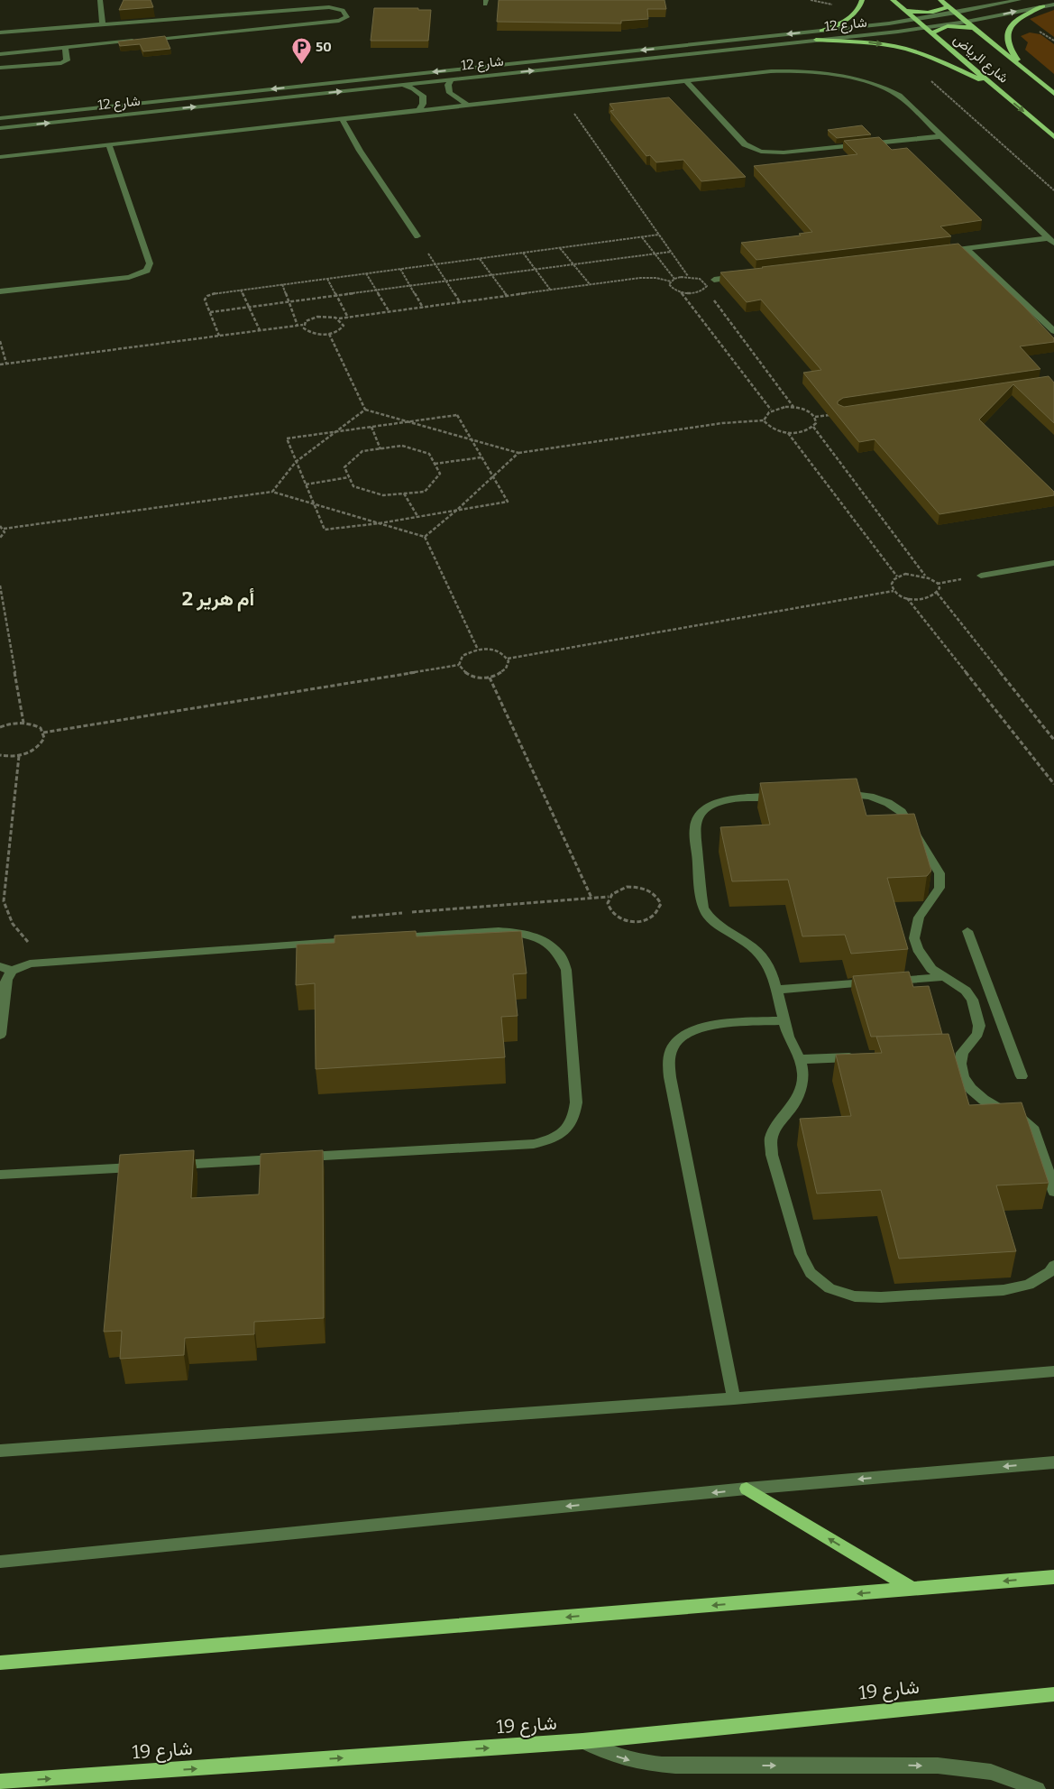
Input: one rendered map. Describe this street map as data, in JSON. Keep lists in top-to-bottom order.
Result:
{
  "streets": {
    "main road": ["شارع الرياض", "شارع 19"],
    "street": ["شارع 12"]
  },
  "crossings": [
    ["شارع 12", "شارع الرياض"]
  ],
  "one_way": ["شارع 19"],
  "districts": ["أم هرير 2"],
  "places": {
    "parking": ["50"]
  }
}
